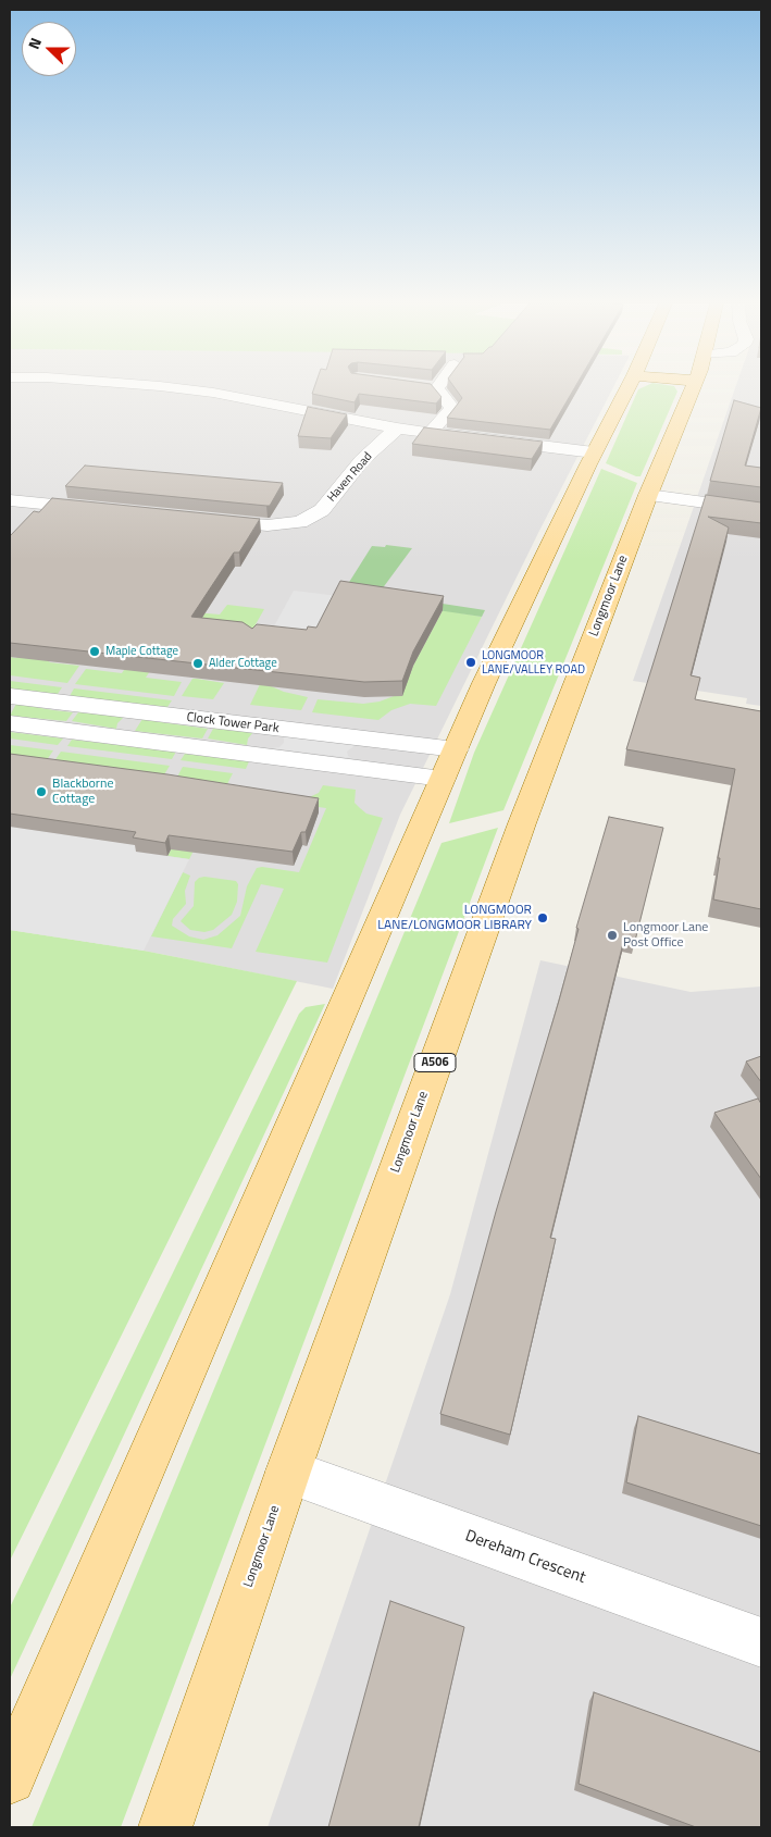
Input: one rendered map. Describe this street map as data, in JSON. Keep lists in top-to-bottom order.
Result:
{
  "streets": {
    "main road": ["Longmoor Lane", "A506"],
    "street": ["Haven Road", "Clock Tower Park", "Dereham Crescent"]
  },
  "crossings": [
    ["Longmoor Lane", "Dereham Crescent"]
  ],
  "places": [
    "Maple Cottage",
    "LONGMOOR LANE/VALLEY ROAD",
    "Alder Cottage",
    "Blackborne Cottage",
    "LONGMOOR LANE/LONGMOOR LIBRARY",
    "Longmoor Lane Post Office"
  ],
  "north": "left"
}
